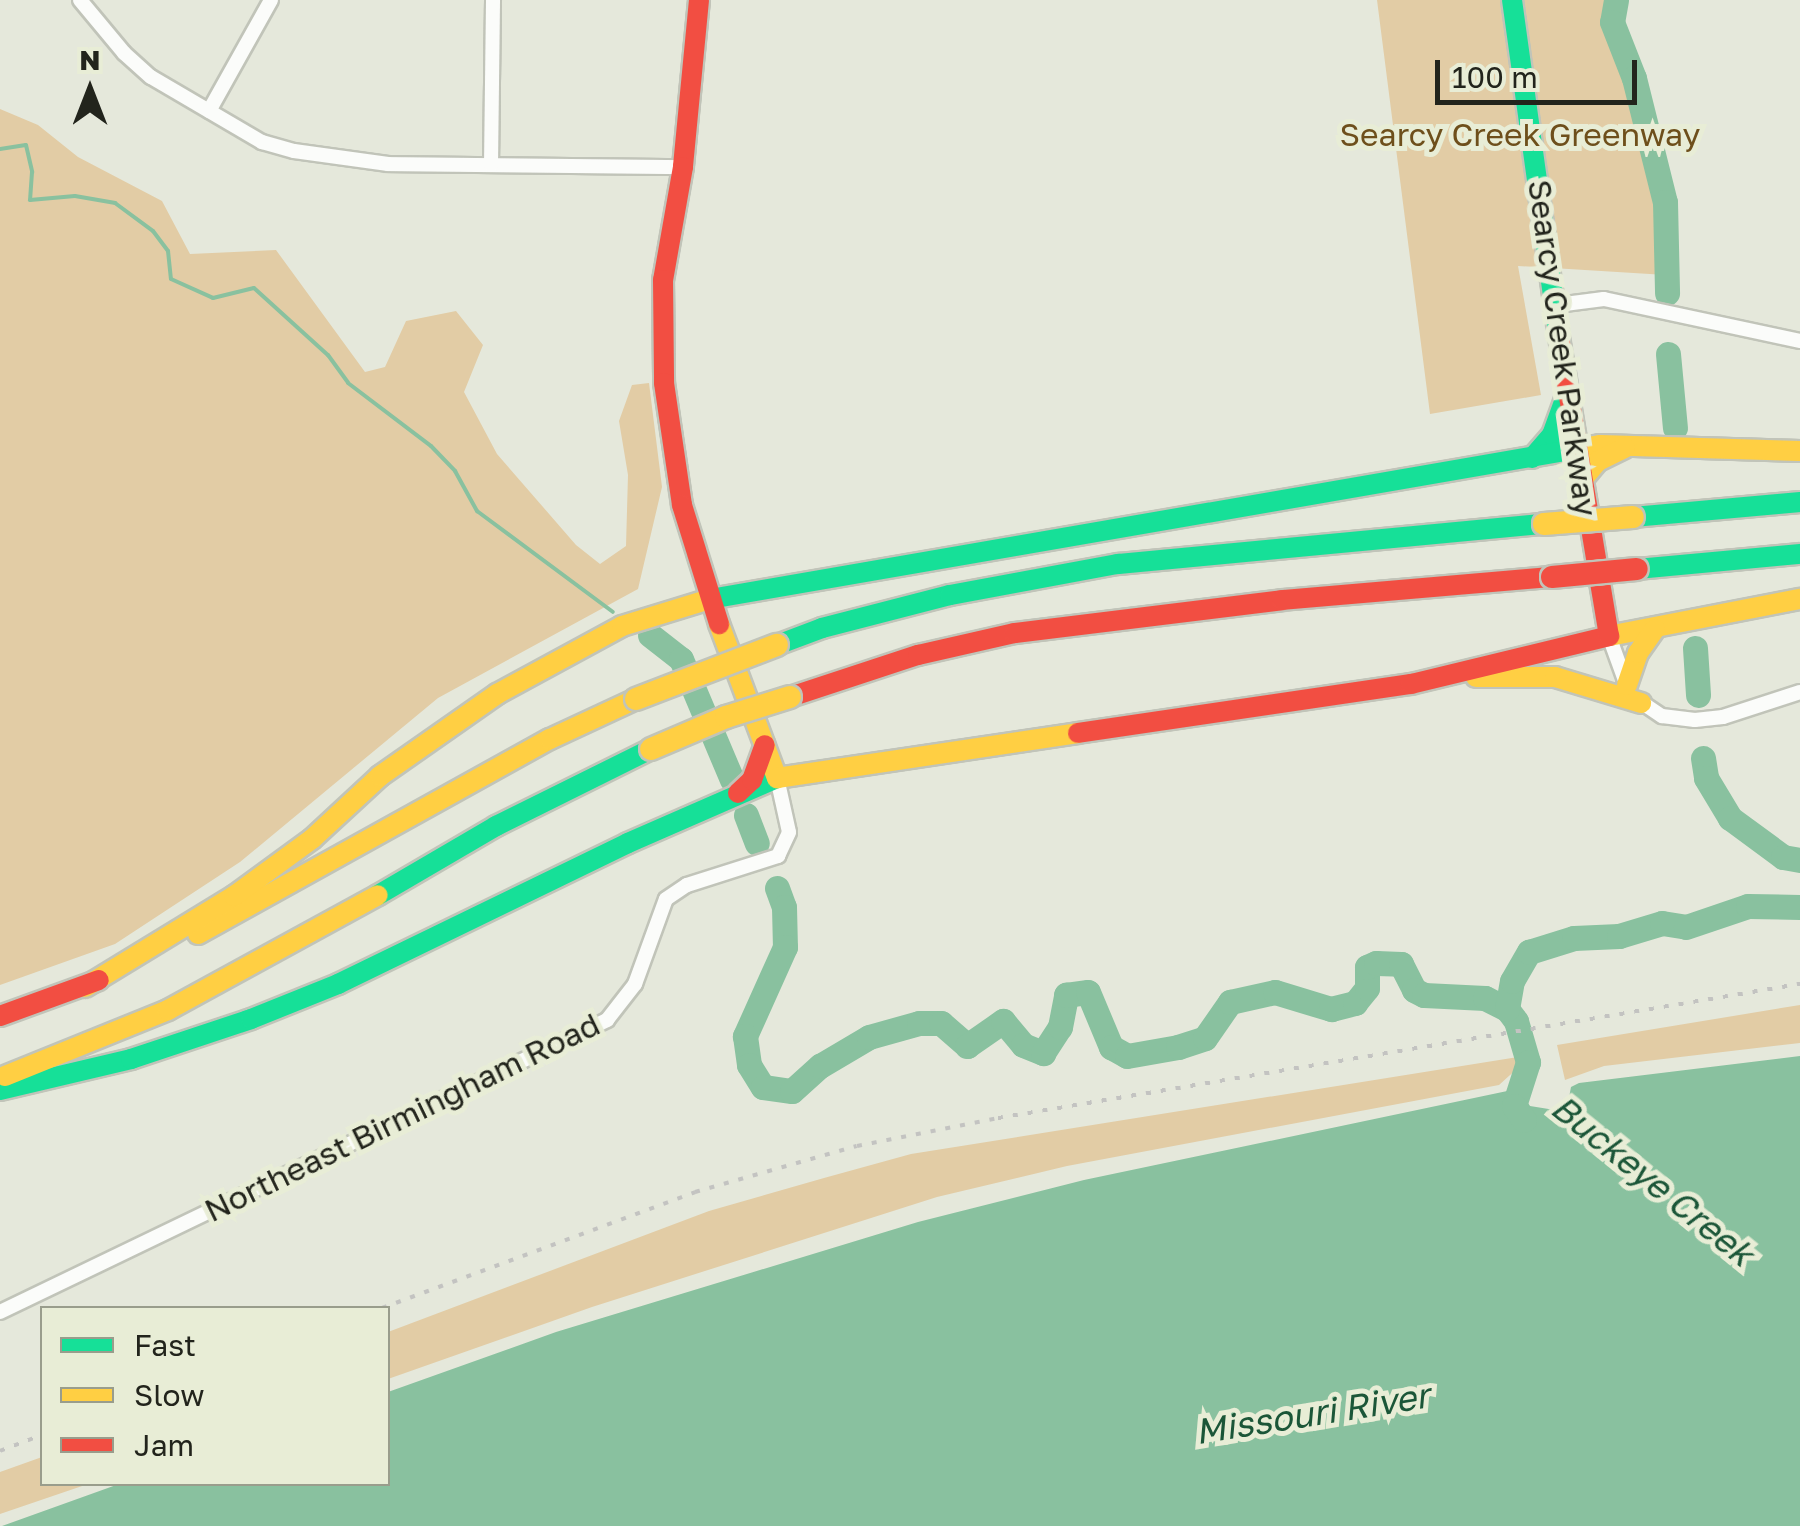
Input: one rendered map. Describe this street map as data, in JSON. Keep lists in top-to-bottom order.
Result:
{
  "streets": {
    "main road": ["Searcy Creek Parkway"],
    "street": ["Northeast Birmingham Road"]
  },
  "water": ["Buckeye Creek", "Missouri River"],
  "parks": ["Searcy Creek Greenway"],
  "legend": ["Fast", "Slow", "Jam"],
  "scale_bar": "100 m",
  "north": "top"
}
